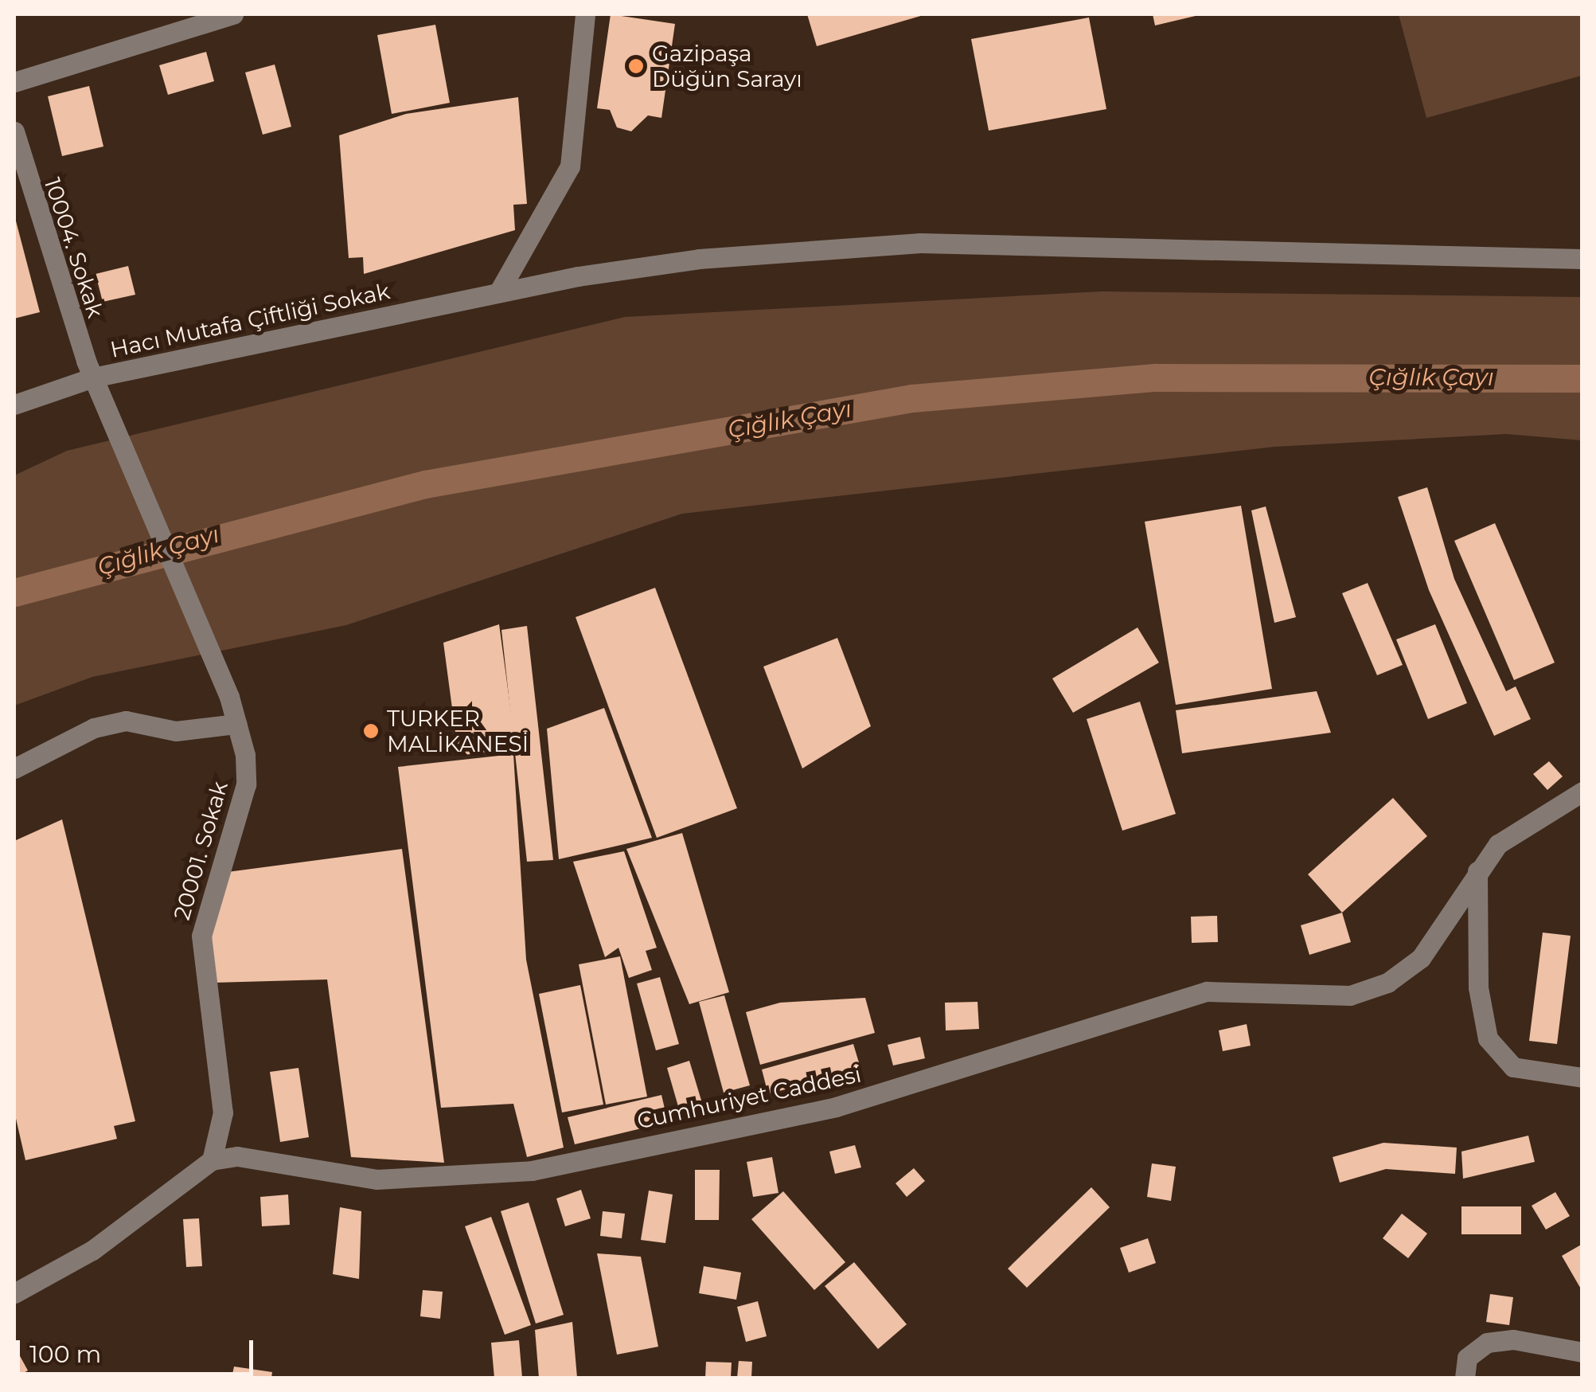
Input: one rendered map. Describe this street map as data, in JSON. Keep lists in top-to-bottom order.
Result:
{
  "streets": {
    "street": [
      "10004. Sokak",
      "Hacı Mutafa Çiftliği Sokak",
      "20001. Sokak",
      "Cumhuriyet Caddesi"
    ]
  },
  "crossings": [
    ["10004. Sokak", "Hacı Mutafa Çiftliği Sokak"],
    ["10004. Sokak", "20001. Sokak"],
    ["20001. Sokak", "Cumhuriyet Caddesi"]
  ],
  "water": ["Çığlık Çayı"],
  "places": ["Gazipaşa Düğün Sarayı", "TURKER MALİKANESİ"],
  "scale_bar": "100 m"
}
